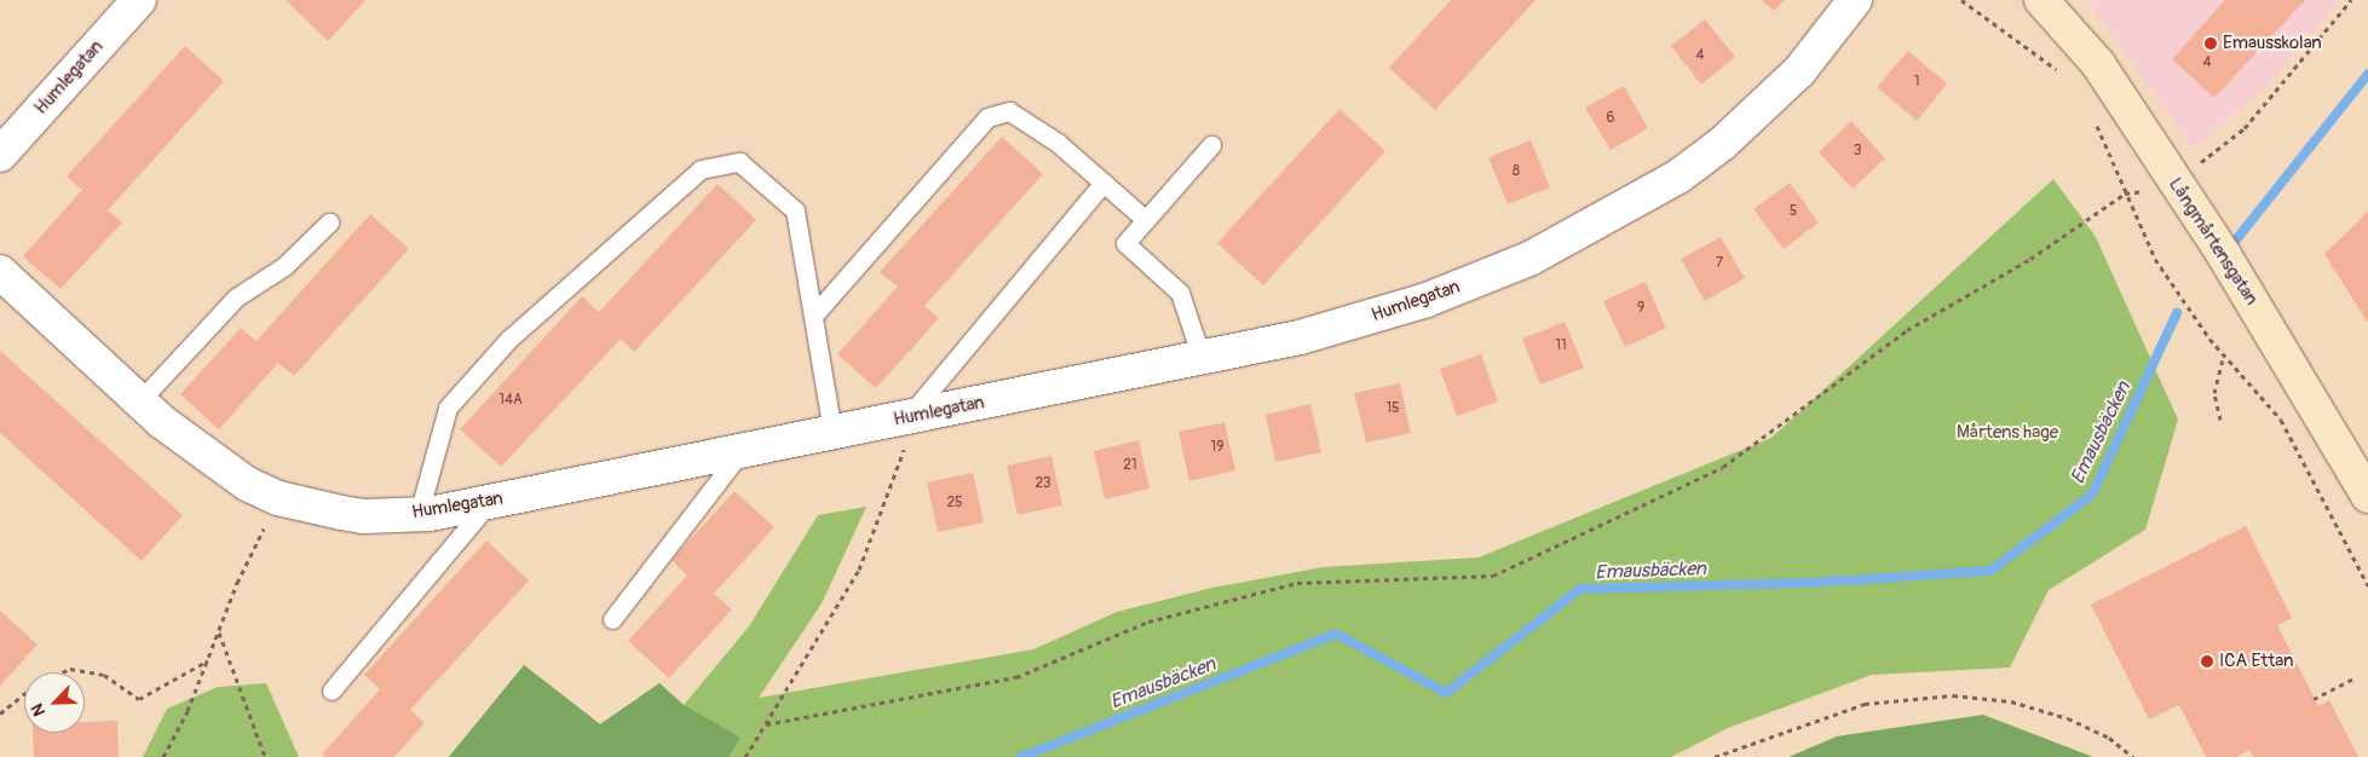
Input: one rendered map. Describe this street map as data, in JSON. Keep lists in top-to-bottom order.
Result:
{
  "streets": {
    "street": ["Humlegatan", "Långmårtensgatan"]
  },
  "water": ["Emausbäcken"],
  "parks": ["Mårtens hage"],
  "places": ["Emausskolan", "ICA Ettan"],
  "house_numbers": [
    "4",
    "4",
    "1",
    "6",
    "3",
    "8",
    "5",
    "7",
    "9",
    "11",
    "14A",
    "15",
    "19",
    "21",
    "23",
    "25"
  ],
  "north": "bottom left"
}
